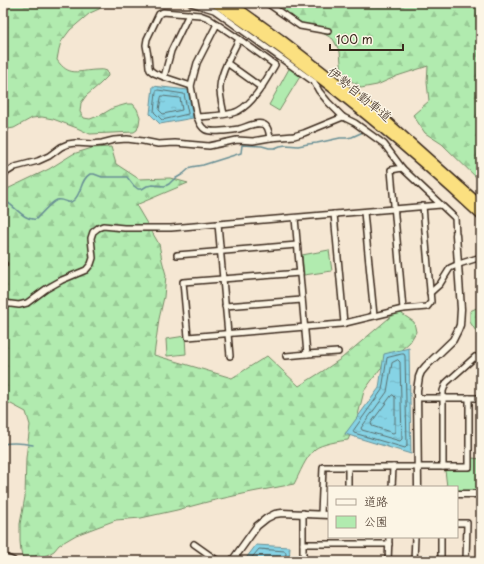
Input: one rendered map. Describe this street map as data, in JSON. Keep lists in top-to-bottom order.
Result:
{
  "streets": {
    "highway": ["伊勢自動車道"]
  },
  "legend": ["道路", "公園"],
  "scale_bar": "100 m"
}
